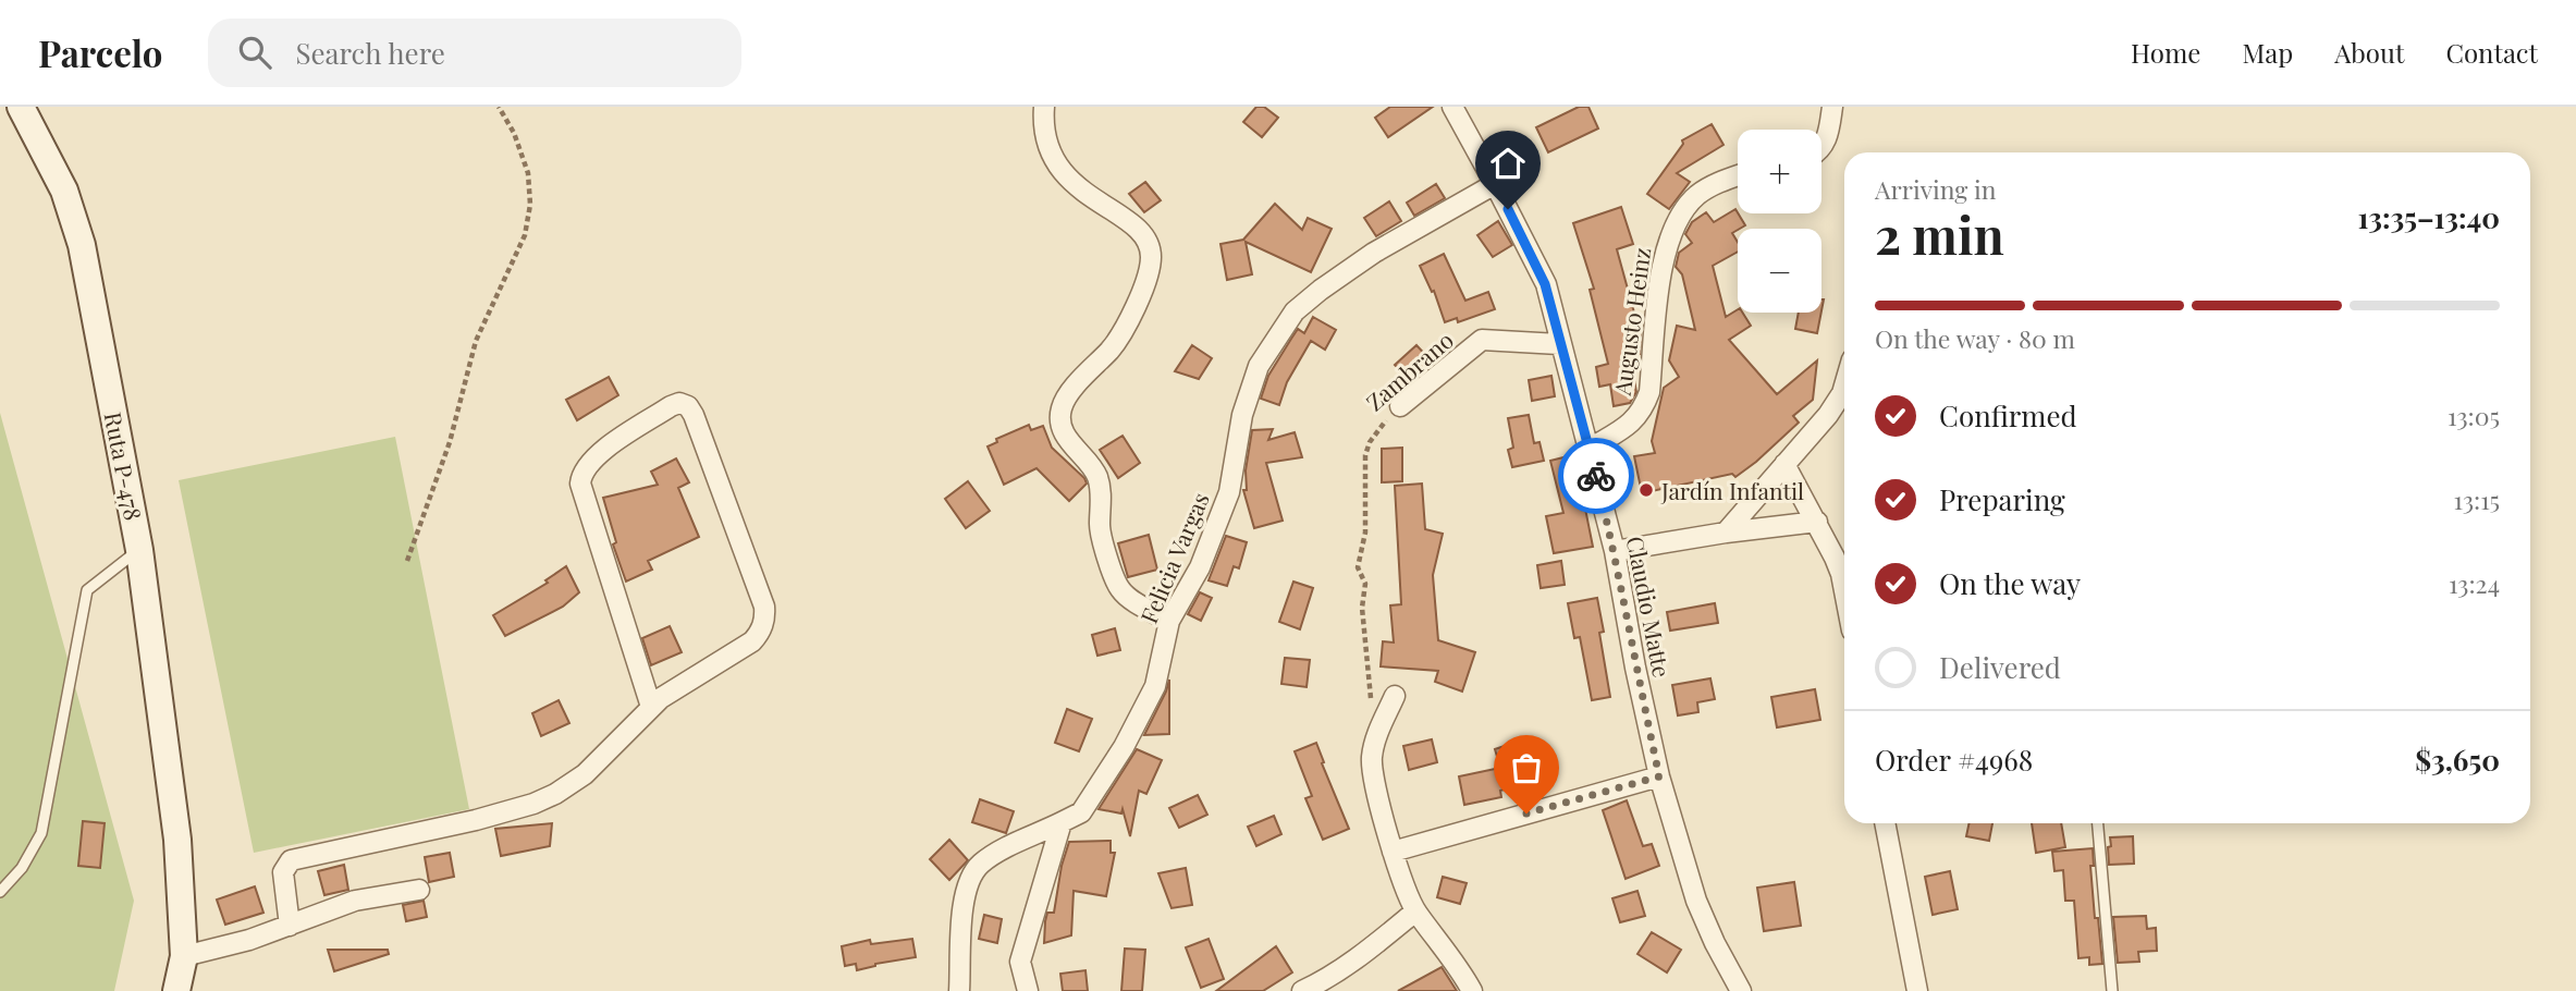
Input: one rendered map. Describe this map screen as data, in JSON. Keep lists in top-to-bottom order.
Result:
{
  "streets": {
    "main road": ["Ruta P-478"],
    "street": [
      "Augusto Heinz",
      "Zambrano",
      "Felicia Vargas",
      "Claudio Matte"
    ]
  },
  "crossings": [
    ["Augusto Heinz", "Claudio Matte"],
    ["Zambrano", "Claudio Matte"],
    ["Felicia Vargas", "Claudio Matte"]
  ],
  "places": ["Jardín Infantil"],
  "page": {
    "header": "Parcelo",
    "search": "Search here",
    "nav": [
      "Home",
      "Map",
      "About",
      "Contact"
    ],
    "map_buttons": ["+", "−"],
    "heading": ["2 min", "Arriving in", "13:35–13:40"],
    "panel": ["Order #4968", "$3,650"],
    "bar": "On the way · 80 m",
    "list": [
      ["Confirmed", "13:05"],
      ["Preparing", "13:15"],
      ["On the way", "13:24"],
      "Delivered"
    ]
  }
}
